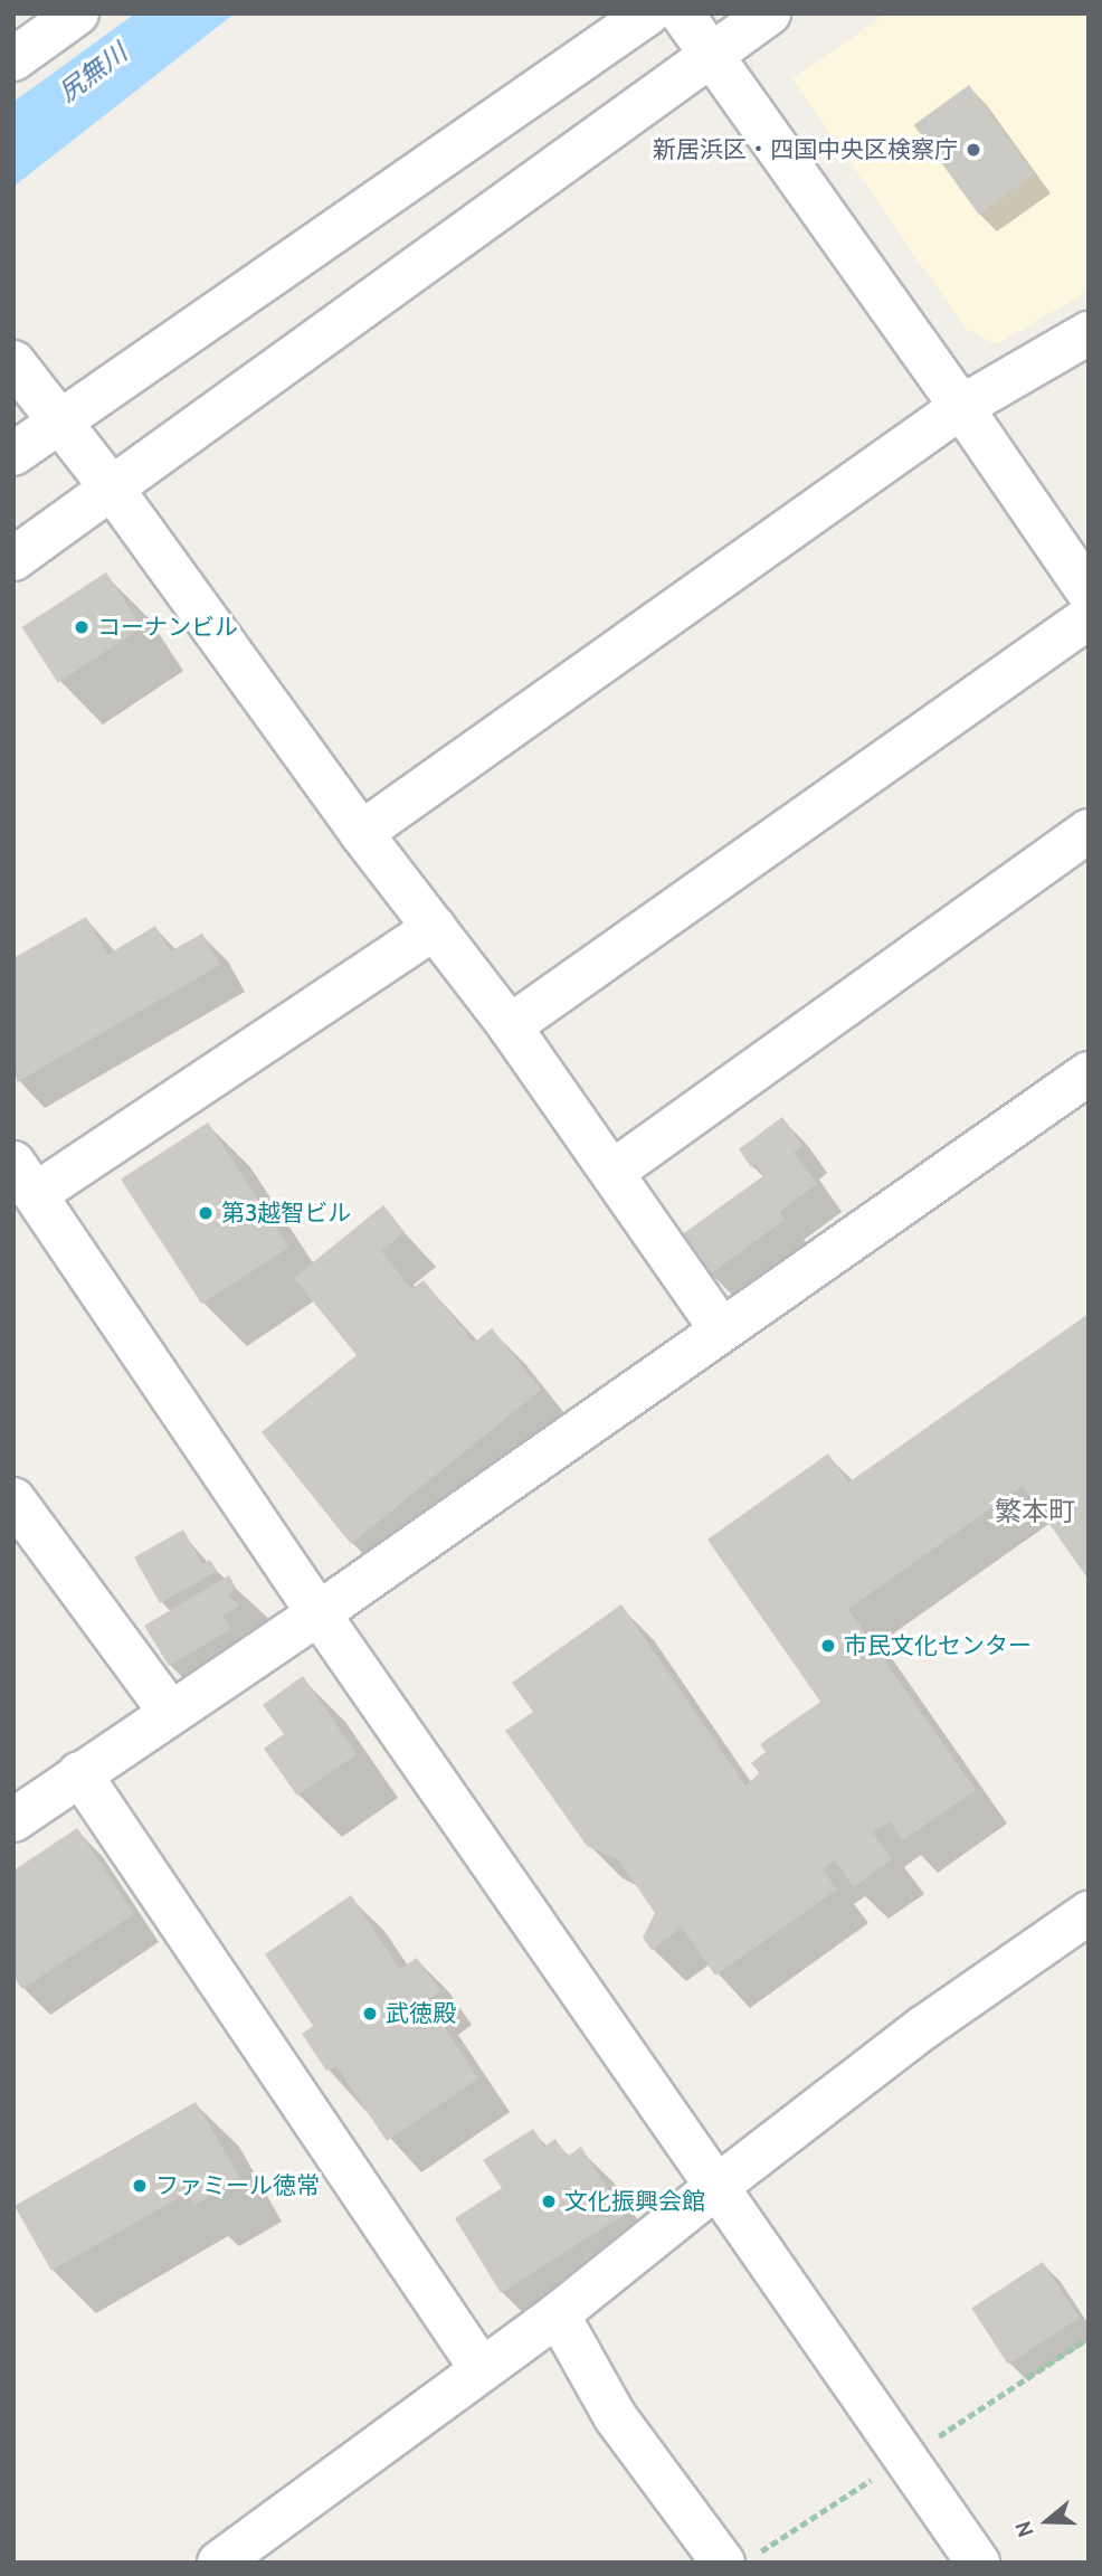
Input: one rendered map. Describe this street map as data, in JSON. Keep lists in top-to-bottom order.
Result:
{
  "districts": ["繁本町"],
  "water": ["尻無川"],
  "places": [
    "新居浜区・四国中央区検察庁",
    "コーナンビル",
    "第3越智ビル",
    "市民文化センター",
    "武徳殿",
    "ファミール徳常",
    "文化振興会館"
  ],
  "north": "left"
}
